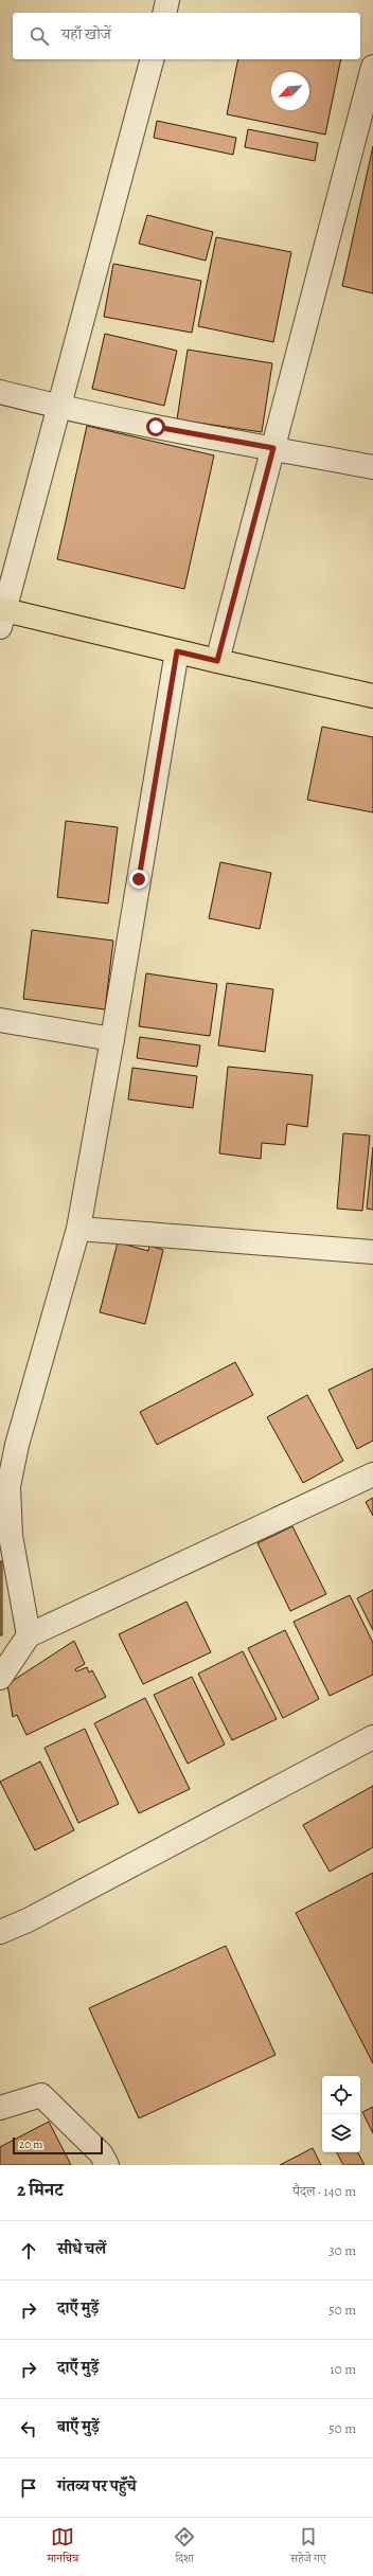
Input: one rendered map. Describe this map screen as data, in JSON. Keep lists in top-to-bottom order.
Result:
{
  "scale_bar": "20 m",
  "north": "bottom left",
  "page": {
    "search": "यहाँ खोजें",
    "scale": "20 m",
    "heading": ["2 मिनट", "पैदल · 140 m"],
    "list": [
      ["सीधे चलें", "30 m"],
      ["दाएँ मुड़ें", "50 m"],
      ["दाएँ मुड़ें", "10 m"],
      ["बाएँ मुड़ें", "50 m"],
      "गंतव्य पर पहुँचे"
    ],
    "nav": ["मानचित्र", "दिशा", "सहेजे गए"]
  }
}
